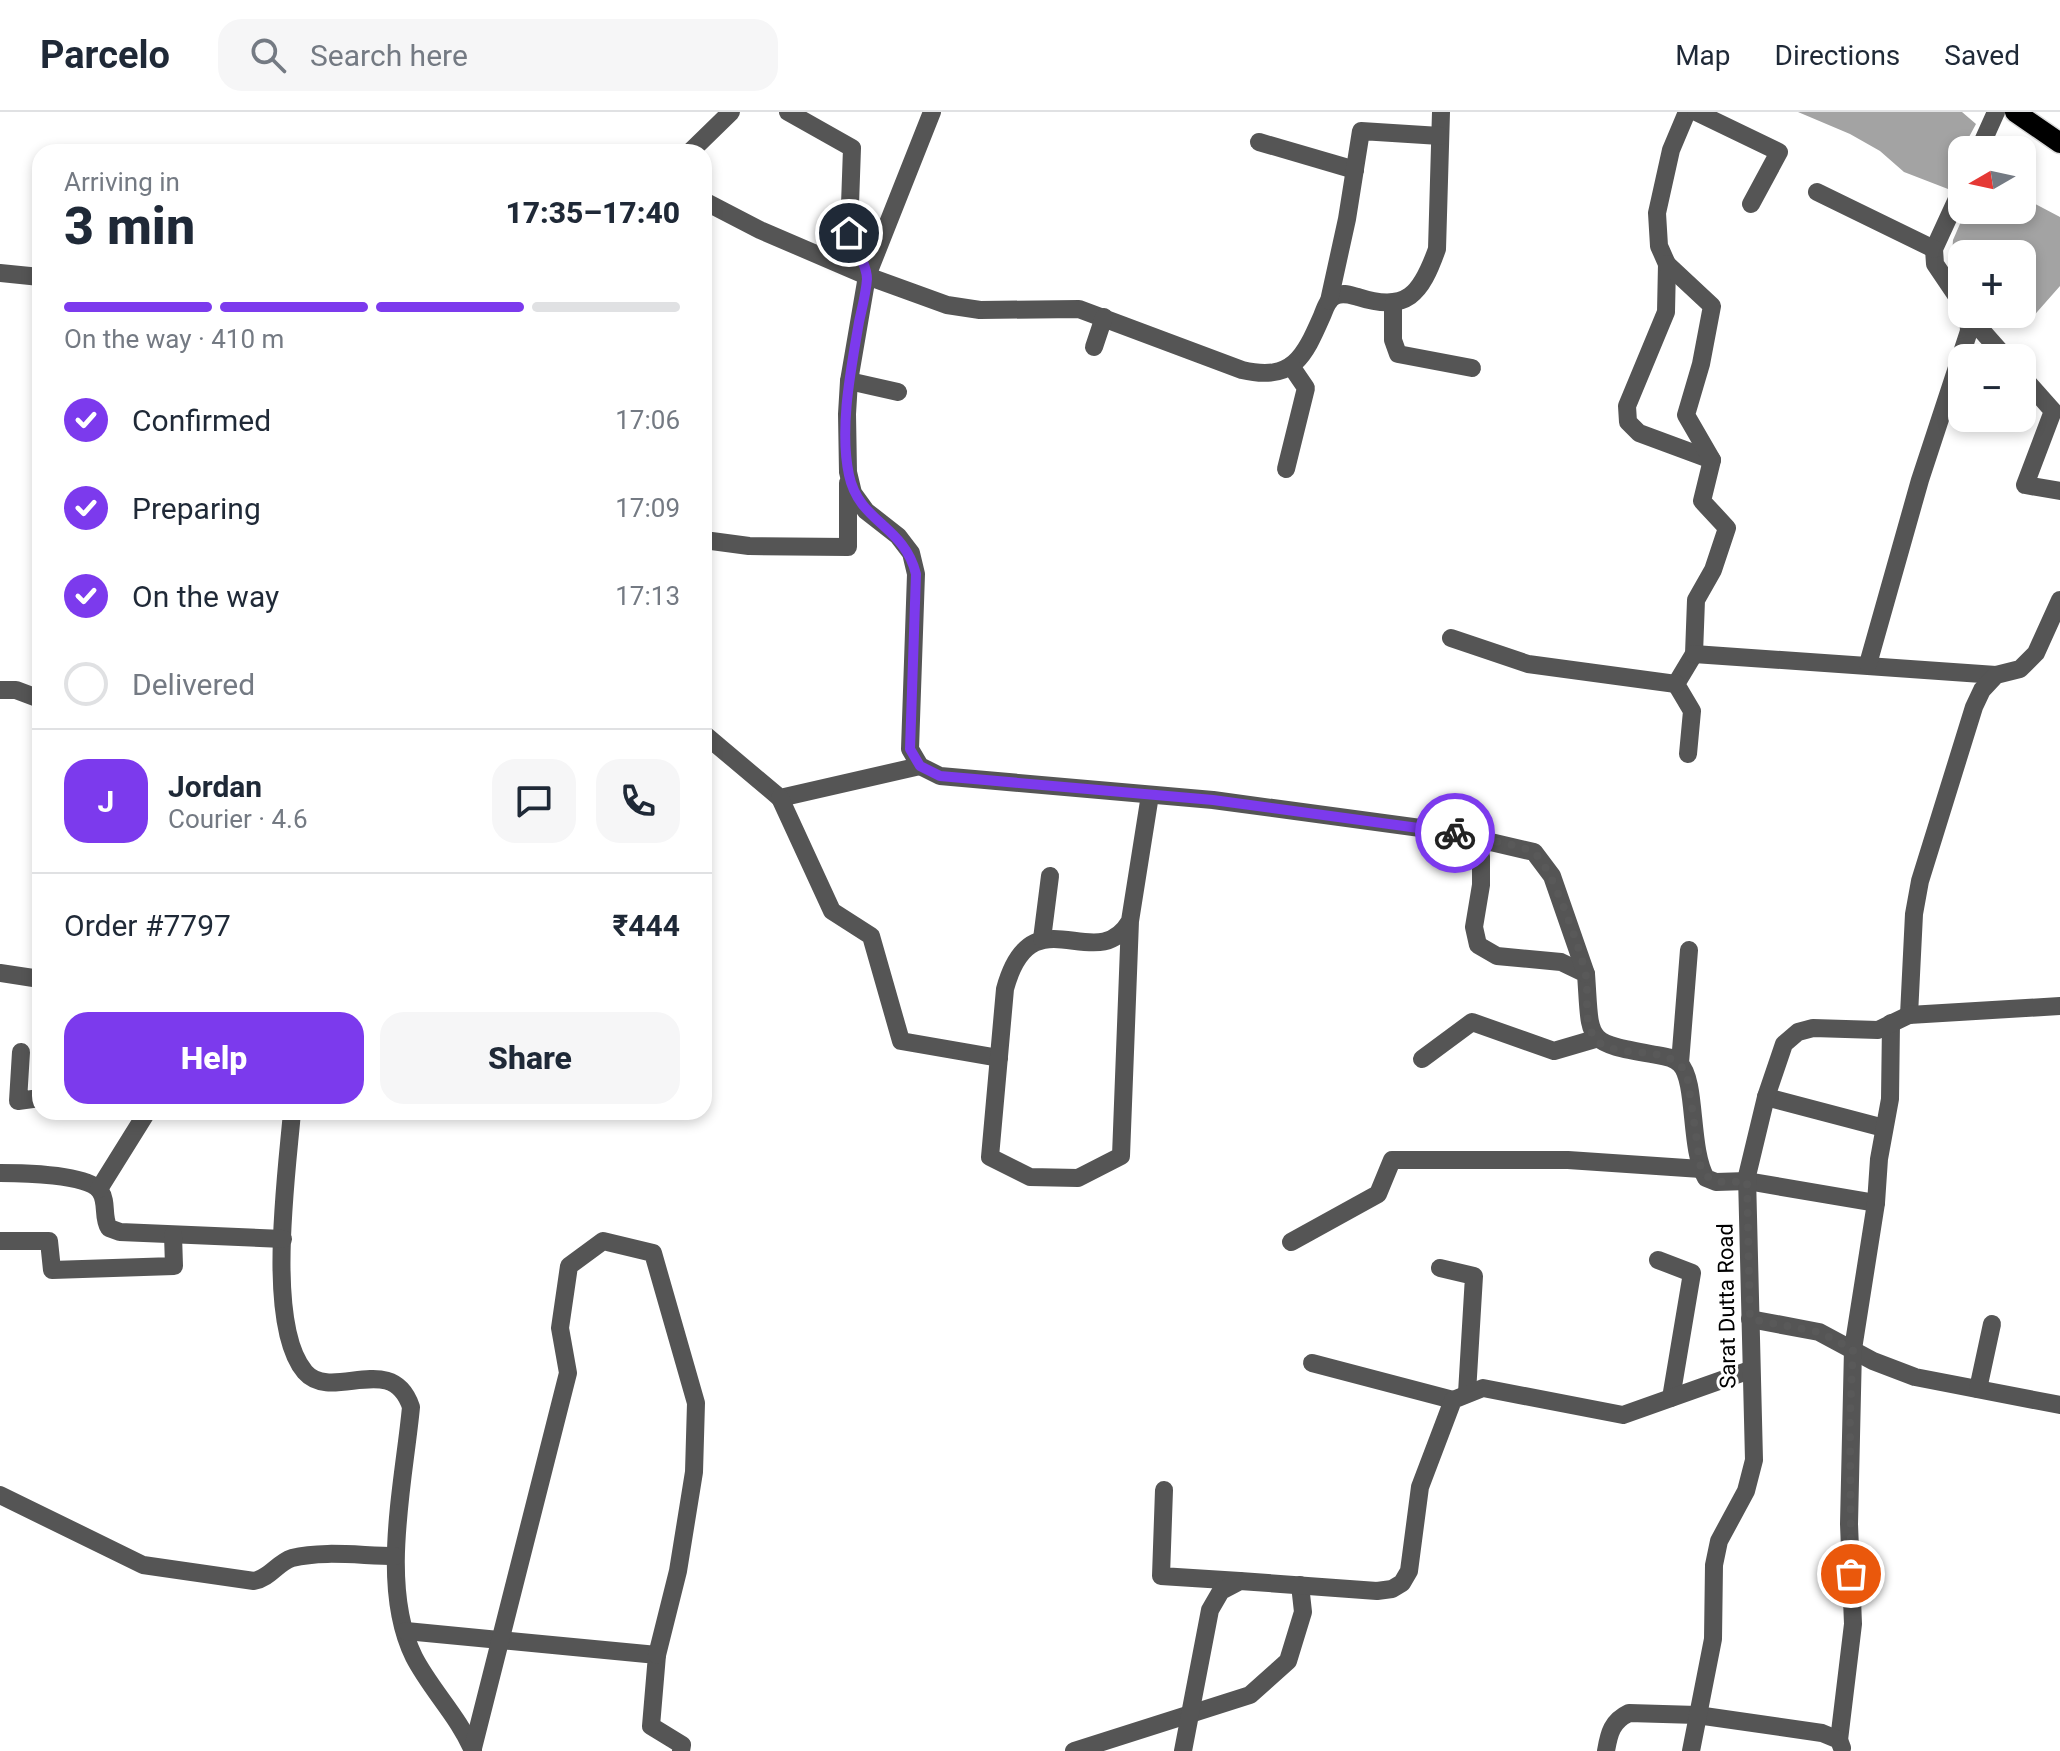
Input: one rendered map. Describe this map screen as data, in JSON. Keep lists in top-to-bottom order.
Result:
{
  "streets": {
    "street": ["Sarat Dutta Road"]
  },
  "north": "left",
  "page": {
    "header": "Parcelo",
    "search": "Search here",
    "nav": ["Map", "Directions", "Saved"],
    "map_buttons": ["+", "−"],
    "heading": ["3 min", "Arriving in", "17:35–17:40"],
    "panel": [
      "Jordan",
      "Courier · 4.6",
      "Order #7797",
      "₹444"
    ],
    "bar": "On the way · 410 m",
    "list": [
      ["Confirmed", "17:06"],
      ["Preparing", "17:09"],
      ["On the way", "17:13"],
      "Delivered"
    ],
    "round": "J",
    "buttons": ["Help", "Share"]
  }
}
